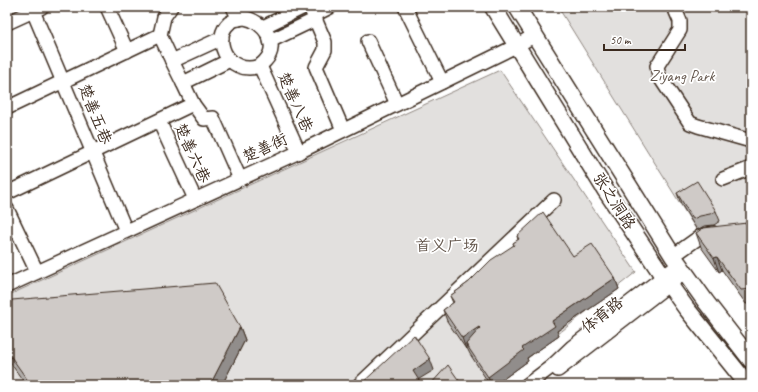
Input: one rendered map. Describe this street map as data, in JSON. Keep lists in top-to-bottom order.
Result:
{
  "streets": {
    "main road": ["张之洞路"],
    "street": [
      "楚善八巷",
      "楚善五巷",
      "楚善街",
      "楚善六巷",
      "体育路"
    ]
  },
  "crossings": [
    ["楚善八巷", "楚善街"],
    ["楚善五巷", "楚善街"],
    ["楚善街", "楚善六巷"],
    ["楚善街", "张之洞路"],
    ["张之洞路", "体育路"]
  ],
  "parks": ["Ziyang Park", "首义广场"],
  "scale_bar": "50 m"
}
